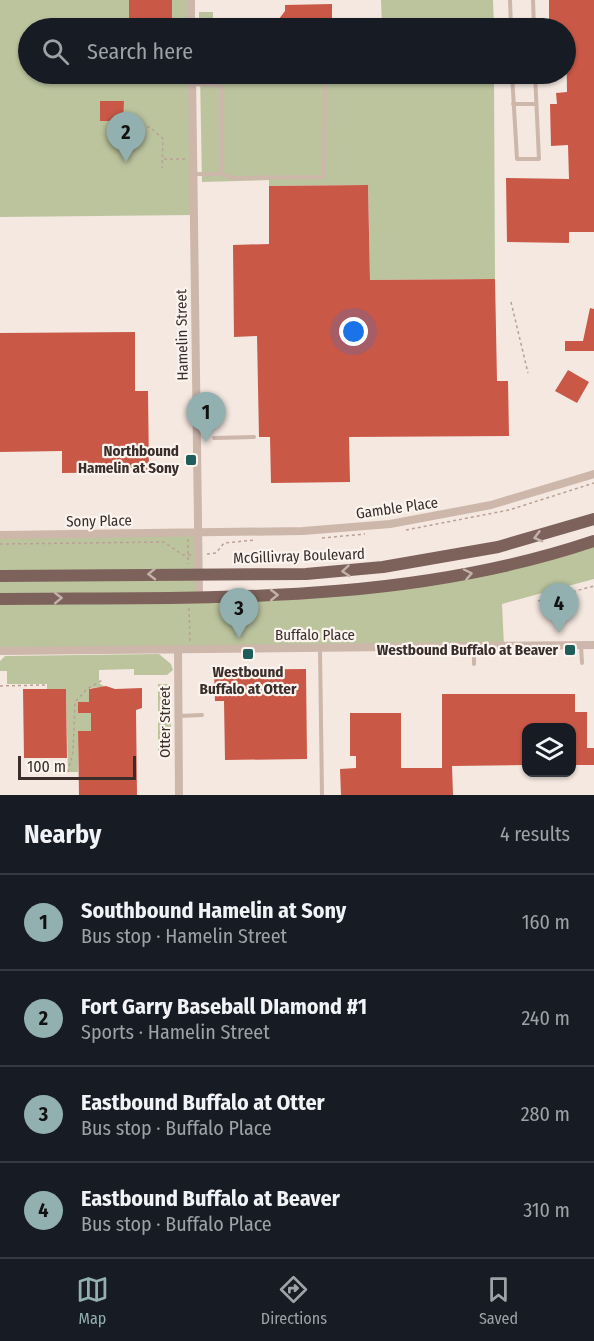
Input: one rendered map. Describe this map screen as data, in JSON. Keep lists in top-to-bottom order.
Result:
{
  "streets": {
    "main road": ["McGillivray Boulevard"],
    "street": [
      "Hamelin Street",
      "Gamble Place",
      "Sony Place",
      "Buffalo Place",
      "Otter Street"
    ]
  },
  "crossings": [
    ["Hamelin Street", "Gamble Place"],
    ["Hamelin Street", "Sony Place"],
    ["Hamelin Street", "McGillivray Boulevard"],
    ["Gamble Place", "Sony Place"],
    ["Buffalo Place", "Otter Street"]
  ],
  "places": {
    "transit": ["Northbound Hamelin at Sony", "Westbound Buffalo at Beaver", "Westbound Buffalo at Otter"]
  },
  "scale_bar": "100 m",
  "page": {
    "search": "Search here",
    "pins": [
      "2",
      "1",
      "4",
      "3"
    ],
    "scale": "100 m",
    "heading": ["Nearby", "4 results"],
    "list": [
      {
        "mark": "1",
        "name": "Southbound Hamelin at Sony",
        "note": "Bus stop · Hamelin Street",
        "value": "160 m"
      },
      {
        "mark": "2",
        "name": "Fort Garry Baseball DIamond #1",
        "note": "Sports · Hamelin Street",
        "value": "240 m"
      },
      {
        "mark": "3",
        "name": "Eastbound Buffalo at Otter",
        "note": "Bus stop · Buffalo Place",
        "value": "280 m"
      },
      {
        "mark": "4",
        "name": "Eastbound Buffalo at Beaver",
        "note": "Bus stop · Buffalo Place",
        "value": "310 m"
      }
    ],
    "nav": ["Map", "Directions", "Saved"]
  }
}
